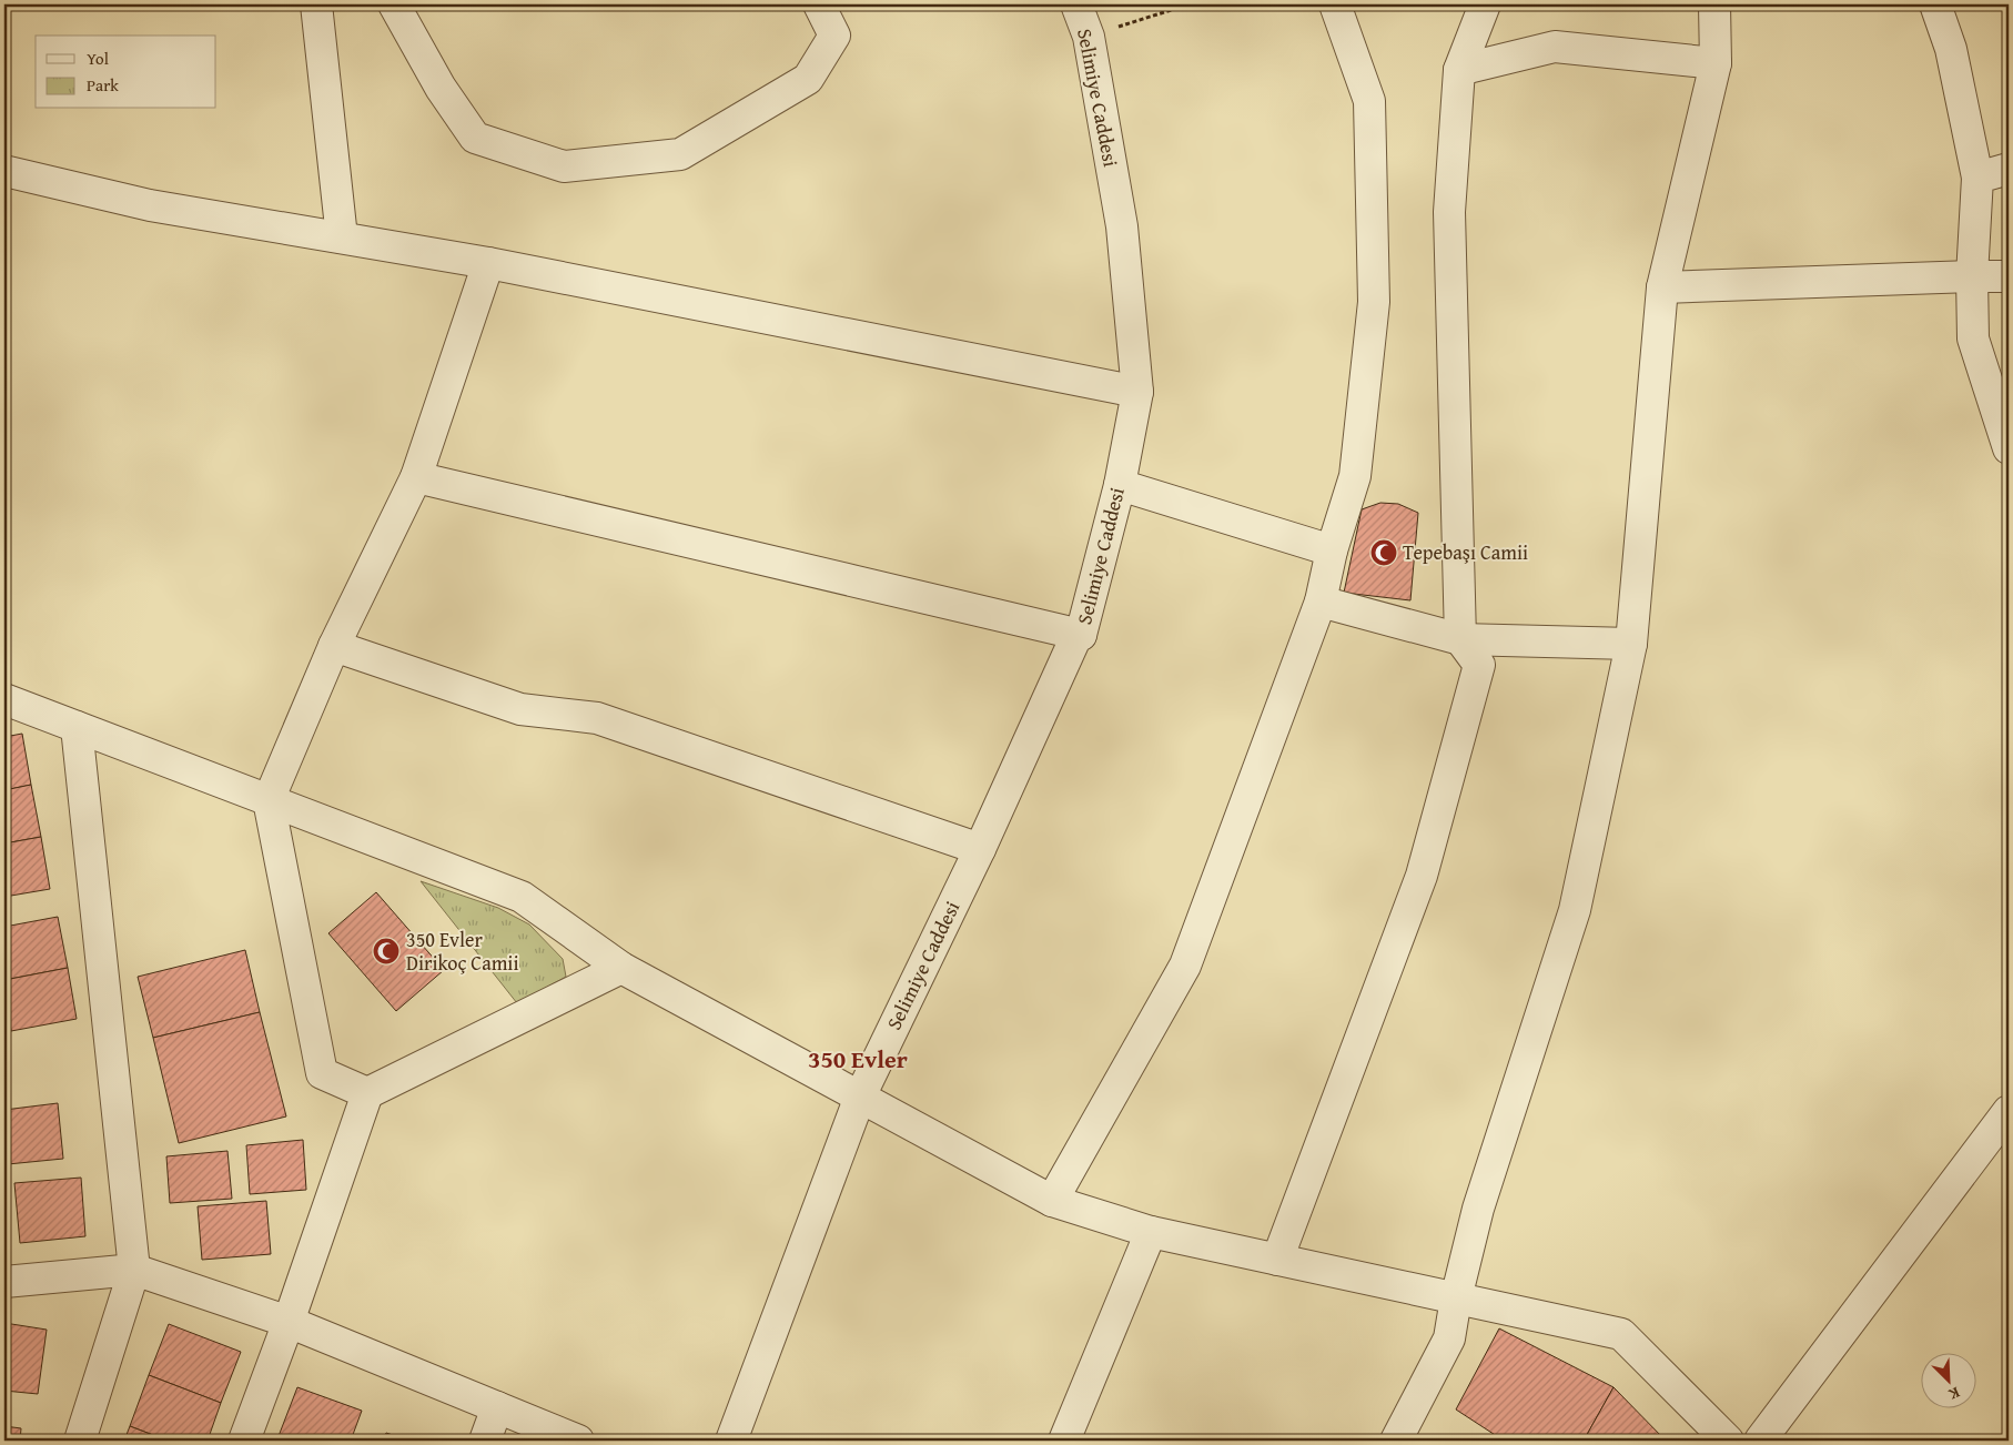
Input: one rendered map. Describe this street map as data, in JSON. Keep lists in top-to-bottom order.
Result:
{
  "streets": {
    "street": ["Selimiye Caddesi"]
  },
  "districts": ["350 Evler"],
  "places": {
    "mosque": ["Tepebaşı Camii", "350 Evler Dirikoç Camii"]
  },
  "legend": ["Yol", "Park"],
  "north": "bottom right"
}
